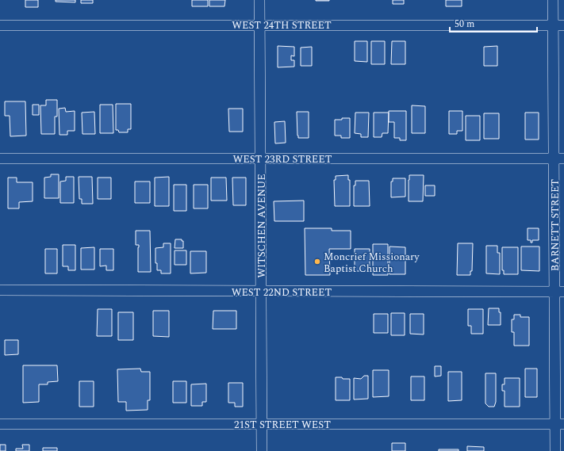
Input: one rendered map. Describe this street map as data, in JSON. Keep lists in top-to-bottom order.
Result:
{
  "streets": {
    "street": [
      "WEST 24TH STREET",
      "WEST 23RD STREET",
      "BARNETT STREET",
      "WITSCHEN AVENUE",
      "WEST 22ND STREET",
      "21ST STREET WEST"
    ]
  },
  "crossings": [
    ["WEST 24TH STREET", "BARNETT STREET"],
    ["WEST 24TH STREET", "WITSCHEN AVENUE"],
    ["WEST 23RD STREET", "BARNETT STREET"],
    ["WEST 23RD STREET", "WITSCHEN AVENUE"],
    ["BARNETT STREET", "WEST 22ND STREET"],
    ["BARNETT STREET", "21ST STREET WEST"],
    ["WITSCHEN AVENUE", "WEST 22ND STREET"],
    ["WITSCHEN AVENUE", "21ST STREET WEST"]
  ],
  "places": ["Moncrief Missionary Baptist Church"],
  "scale_bar": "50 m"
}
